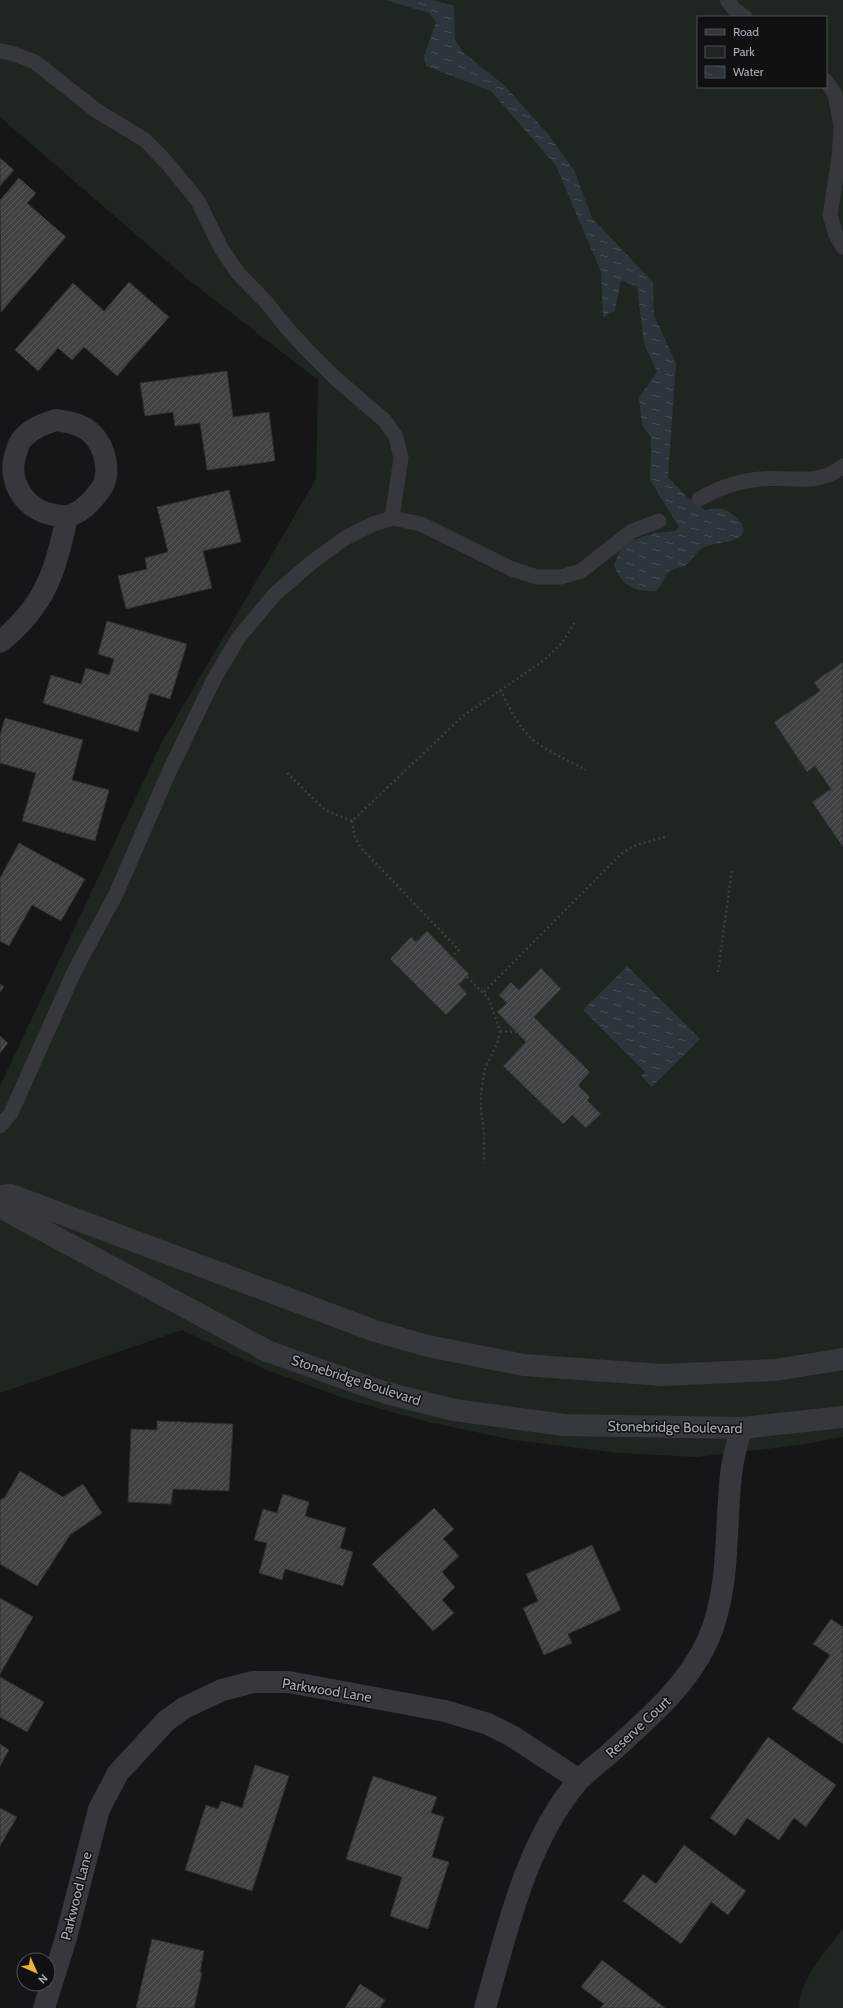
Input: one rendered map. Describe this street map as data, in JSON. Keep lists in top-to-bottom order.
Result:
{
  "streets": {
    "street": ["Stonebridge Boulevard", "Parkwood Lane", "Reserve Court"]
  },
  "crossings": [
    ["Stonebridge Boulevard", "Reserve Court"],
    ["Parkwood Lane", "Reserve Court"]
  ],
  "legend": ["Road", "Park", "Water"],
  "north": "bottom right"
}
